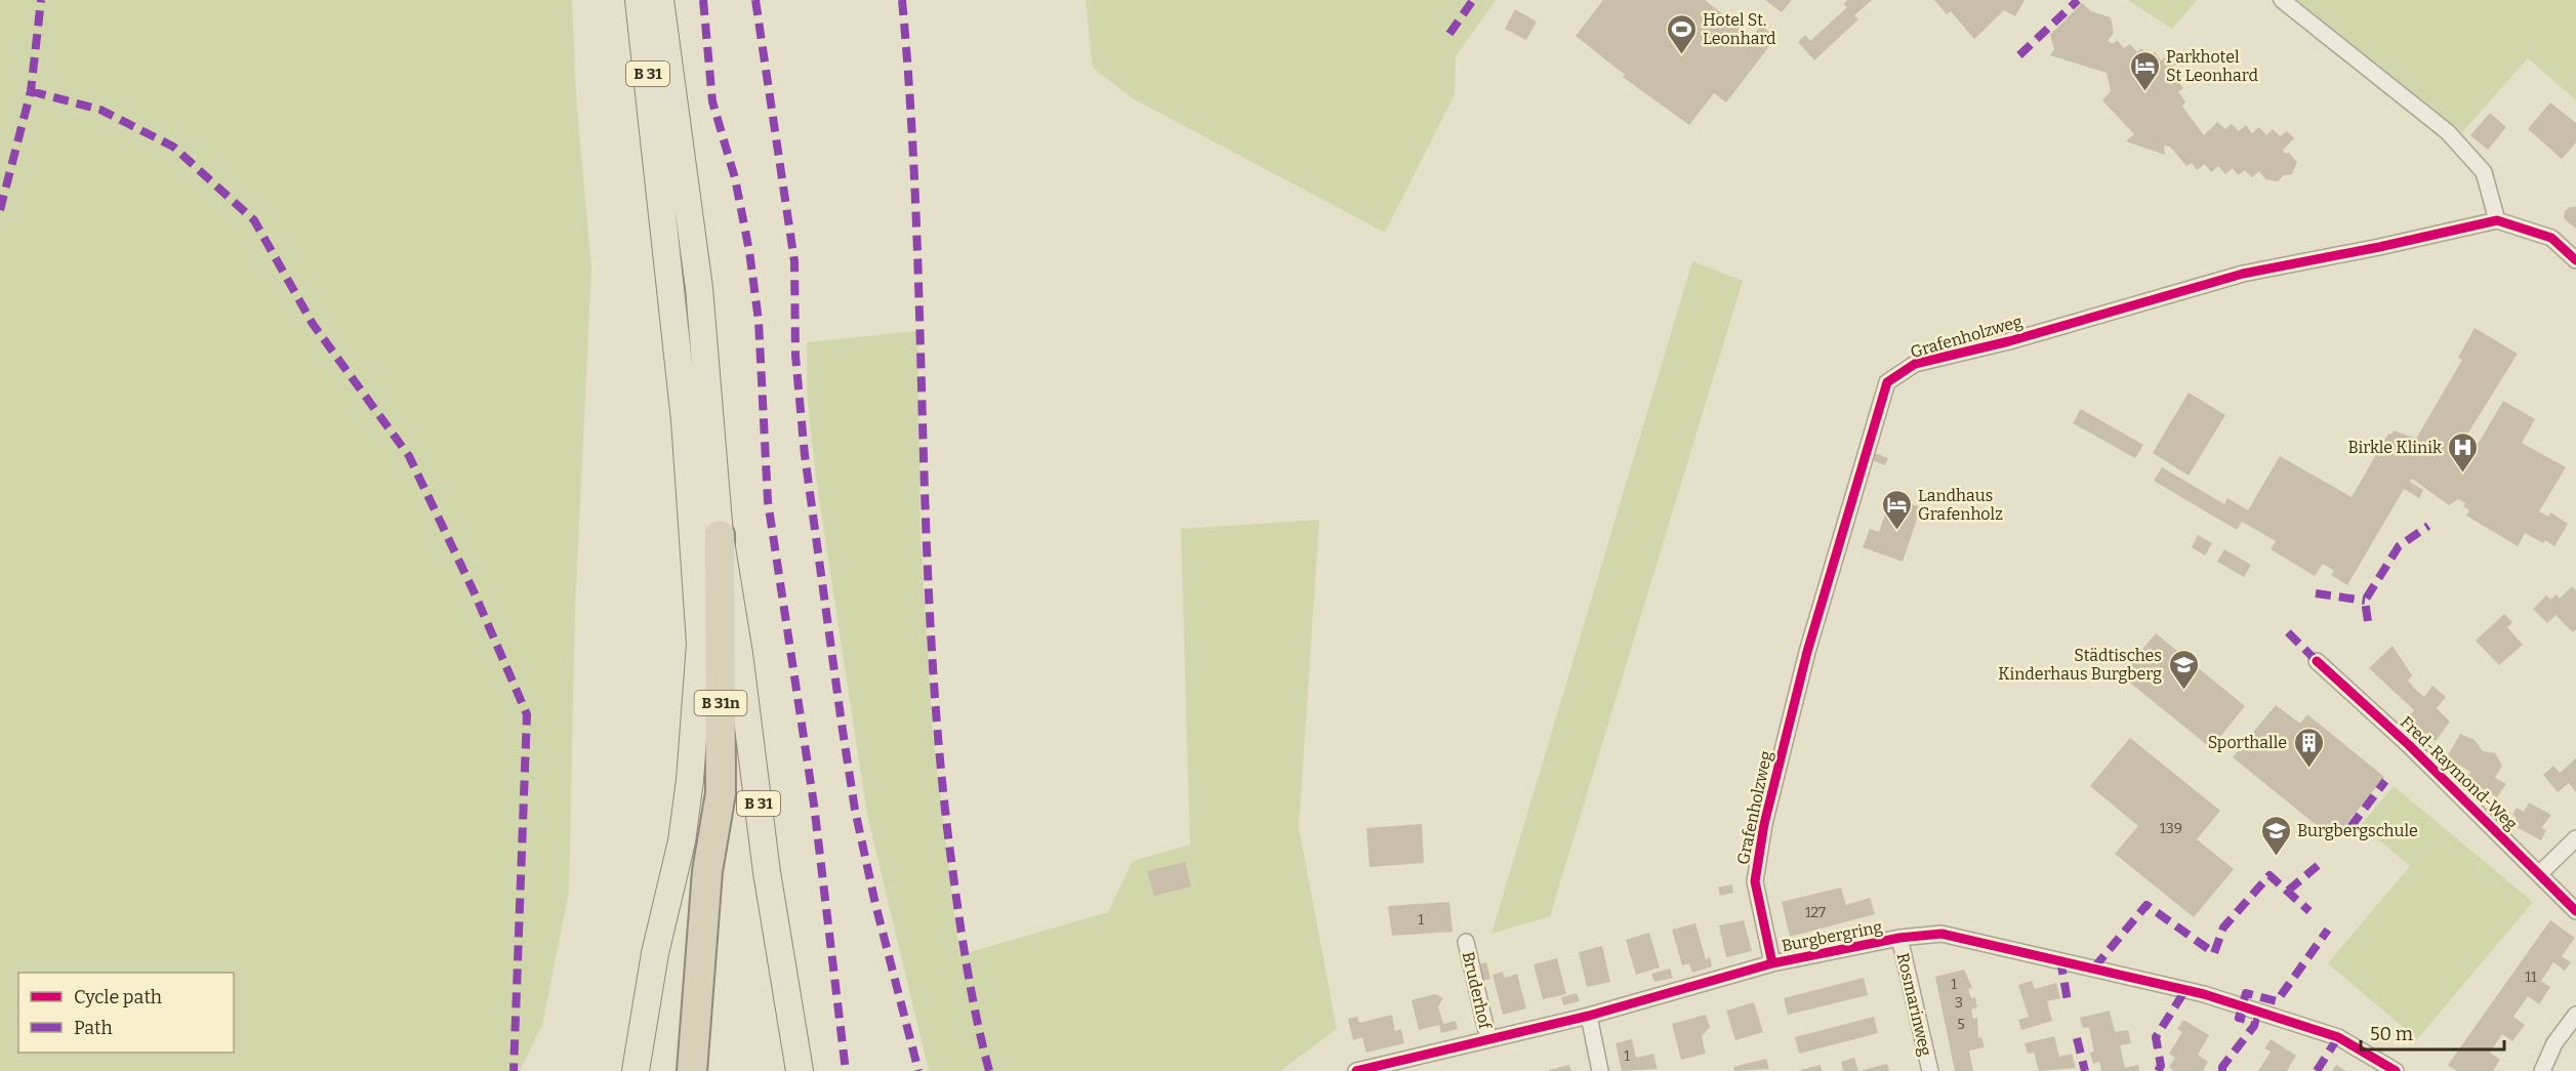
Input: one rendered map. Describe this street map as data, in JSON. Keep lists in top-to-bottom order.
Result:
{
  "streets": {
    "highway": ["B 31n"],
    "main road": ["B 31"],
    "street": [
      "Grafenholzweg",
      "Fred-Raymond-Weg",
      "Burgbergring",
      "Bruderhof",
      "Rosmarinweg"
    ]
  },
  "crossings": [
    ["B 31", "B 31n"],
    ["Grafenholzweg", "Burgbergring"],
    ["Burgbergring", "Bruderhof"],
    ["Burgbergring", "Rosmarinweg"]
  ],
  "places": {
    "sports": ["Hotel St. Leonhard"],
    "hotel": ["Parkhotel St Leonhard", "Landhaus Grafenholz"],
    "hospital": ["Birkle Klinik"],
    "school or university": ["Städtisches Kinderhaus Burgberg", "Burgbergschule"],
    "building": ["Sporthalle"]
  },
  "house_numbers": [
    "139",
    "127",
    "1",
    "11",
    "1",
    "3",
    "5",
    "1"
  ],
  "legend": ["Cycle path", "Path"],
  "scale_bar": "50 m"
}
